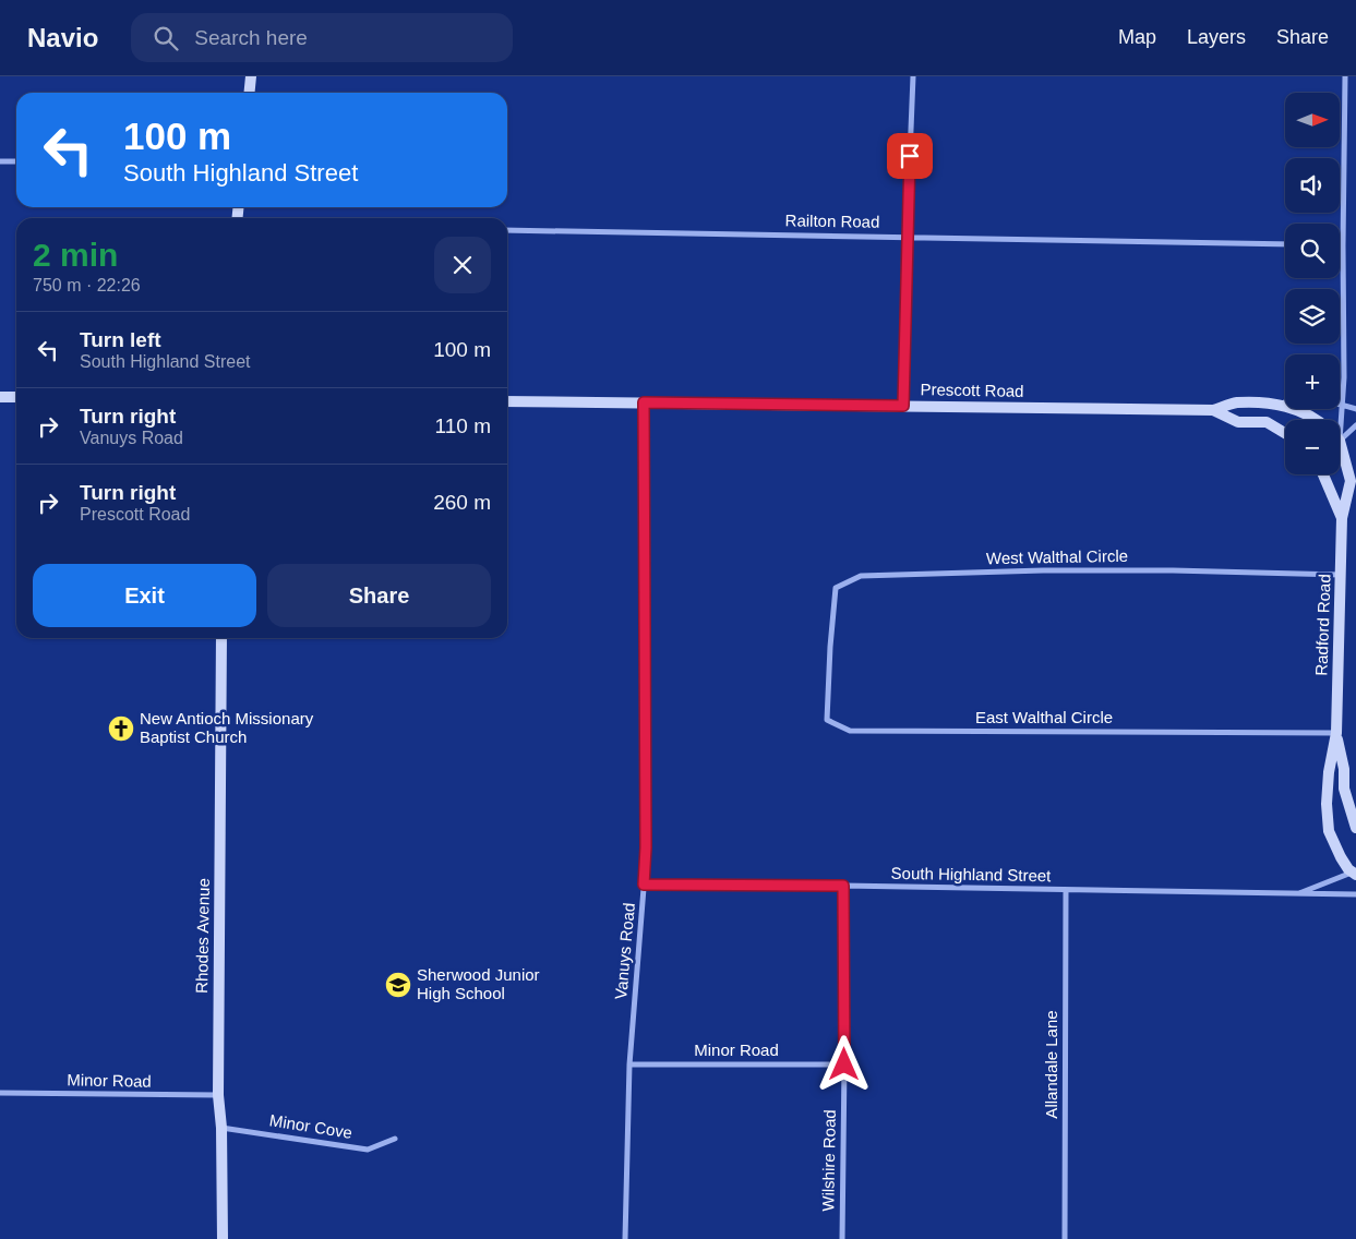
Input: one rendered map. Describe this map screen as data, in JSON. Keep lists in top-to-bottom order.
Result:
{
  "streets": {
    "main road": ["Prescott Road", "Radford Road", "Rhodes Avenue"],
    "street": [
      "Railton Road",
      "West Walthal Circle",
      "East Walthal Circle",
      "South Highland Street",
      "Vanuys Road",
      "Minor Road",
      "Allandale Lane",
      "Minor Cove",
      "Wilshire Road"
    ]
  },
  "crossings": [
    ["Prescott Road", "Radford Road"],
    ["Prescott Road", "Vanuys Road"],
    ["West Walthal Circle", "Radford Road"],
    ["West Walthal Circle", "East Walthal Circle"],
    ["Radford Road", "East Walthal Circle"],
    ["Radford Road", "South Highland Street"],
    ["South Highland Street", "Vanuys Road"],
    ["South Highland Street", "Allandale Lane"],
    ["South Highland Street", "Wilshire Road"],
    ["Rhodes Avenue", "Minor Road"],
    ["Rhodes Avenue", "Minor Cove"],
    ["Vanuys Road", "Minor Road"],
    ["Minor Road", "Wilshire Road"]
  ],
  "places": {
    "church": ["New Antioch Missionary Baptist Church"],
    "school or university": ["Sherwood Junior High School"]
  },
  "north": "right",
  "page": {
    "header": "Navio",
    "search": "Search here",
    "nav": ["Map", "Layers", "Share"],
    "map_buttons": ["+", "−"],
    "turn": ["100 m", "South Highland Street"],
    "heading": ["2 min", "750 m · 22:26"],
    "list": [
      {
        "name": "Turn left",
        "note": "South Highland Street",
        "value": "100 m"
      },
      {
        "name": "Turn right",
        "note": "Vanuys Road",
        "value": "110 m"
      },
      {
        "name": "Turn right",
        "note": "Prescott Road",
        "value": "260 m"
      }
    ],
    "buttons": ["Exit", "Share"]
  }
}
